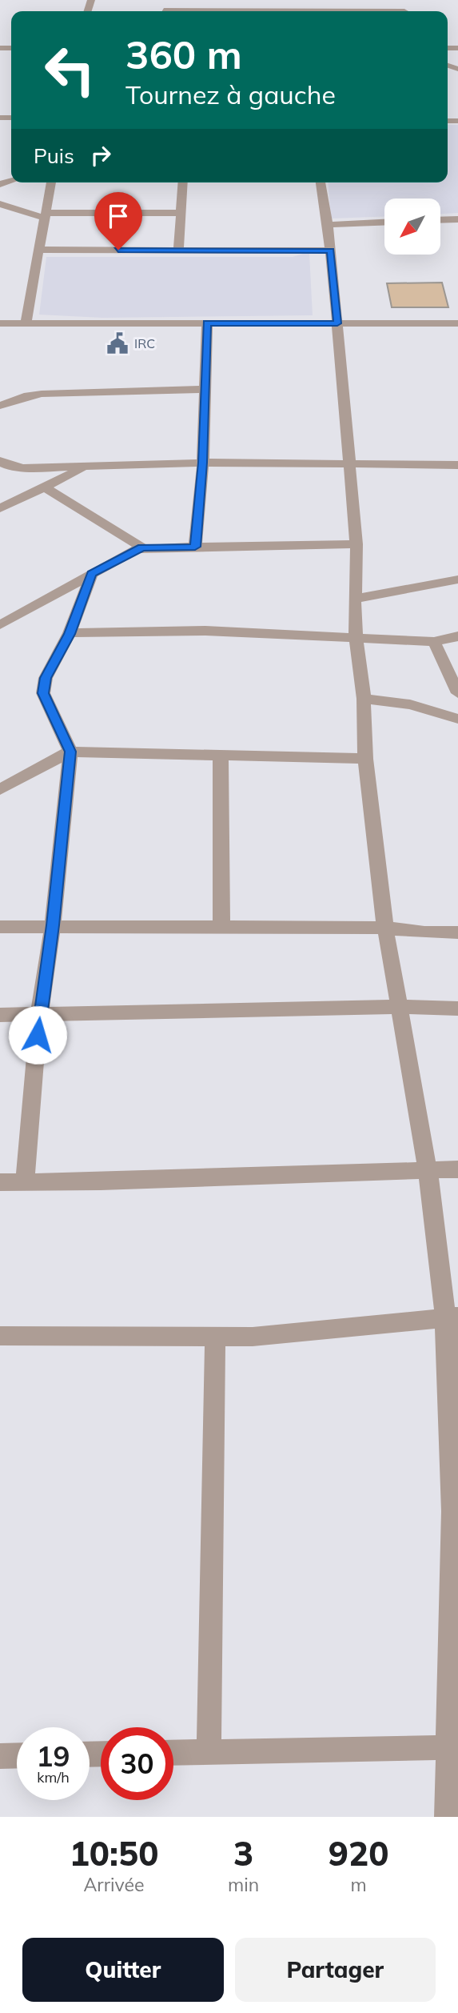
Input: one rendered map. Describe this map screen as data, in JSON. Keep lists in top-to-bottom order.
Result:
{
  "places": {
    "public building": ["IRC"]
  },
  "north": "bottom left",
  "page": {
    "turn": ["360 m", "Tournez à gauche"],
    "then": "Puis",
    "speed": "19 km/h",
    "limit": "30",
    "eta": [
      "10:50",
      "Arrivée",
      "3",
      "min",
      "920",
      "m"
    ],
    "buttons": ["Quitter", "Partager"]
  }
}
